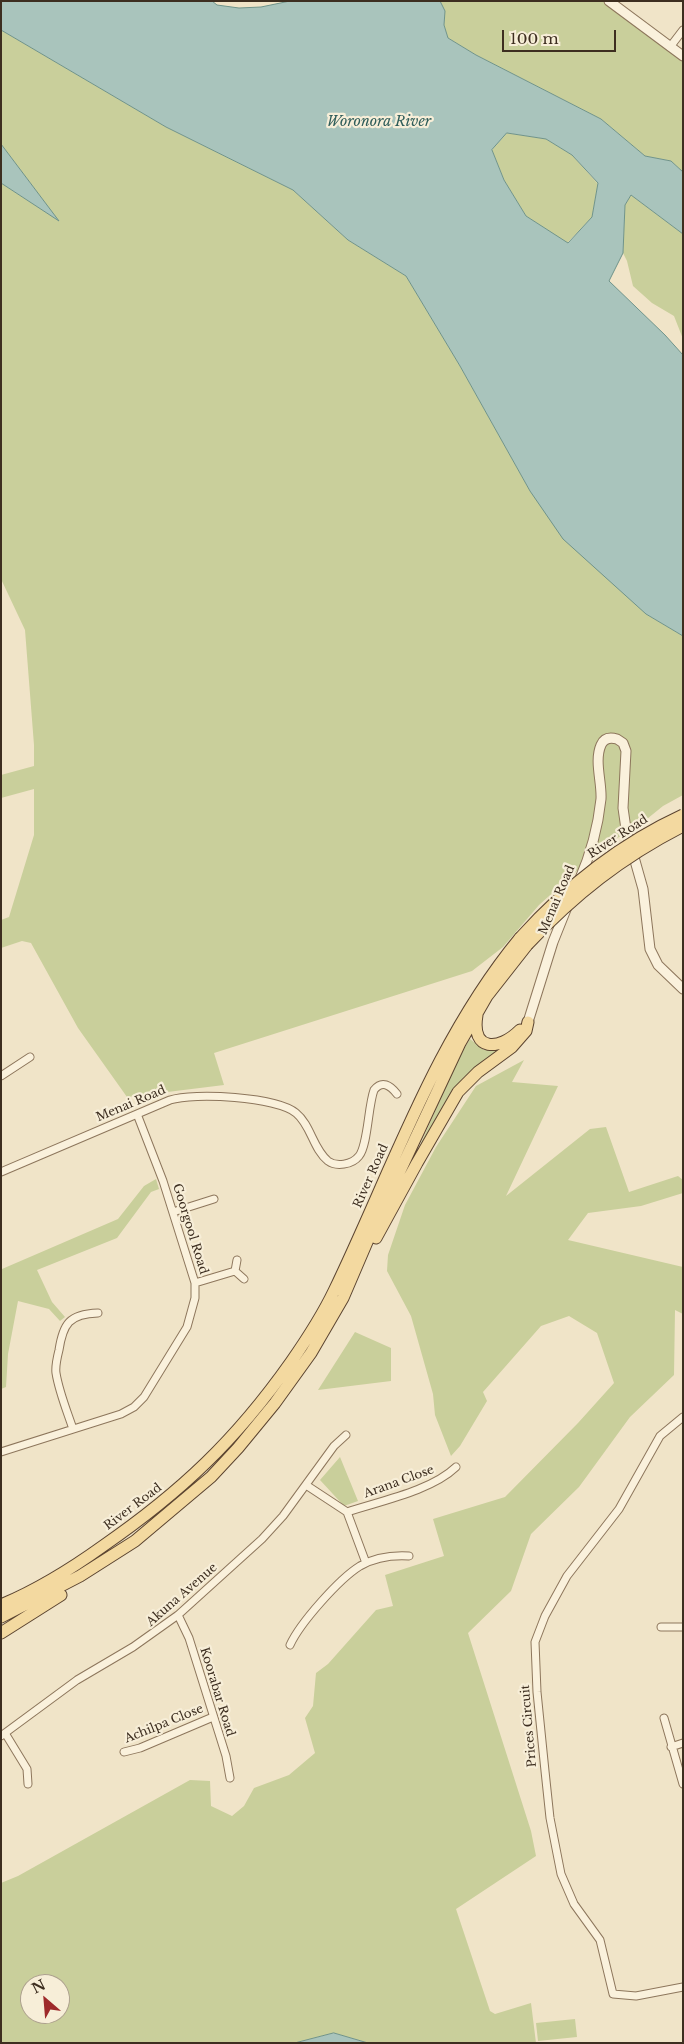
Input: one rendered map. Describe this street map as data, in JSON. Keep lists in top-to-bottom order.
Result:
{
  "streets": {
    "main road": ["River Road"],
    "street": [
      "Menai Road",
      "Goorgool Road",
      "Arana Close",
      "Akuna Avenue",
      "Koorabar Road",
      "Achilpa Close",
      "Prices Circuit"
    ]
  },
  "crossings": [
    ["Menai Road", "Goorgool Road"],
    ["Akuna Avenue", "Koorabar Road"],
    ["Koorabar Road", "Achilpa Close"]
  ],
  "water": ["Woronora River"],
  "scale_bar": "100 m",
  "north": "top left"
}
